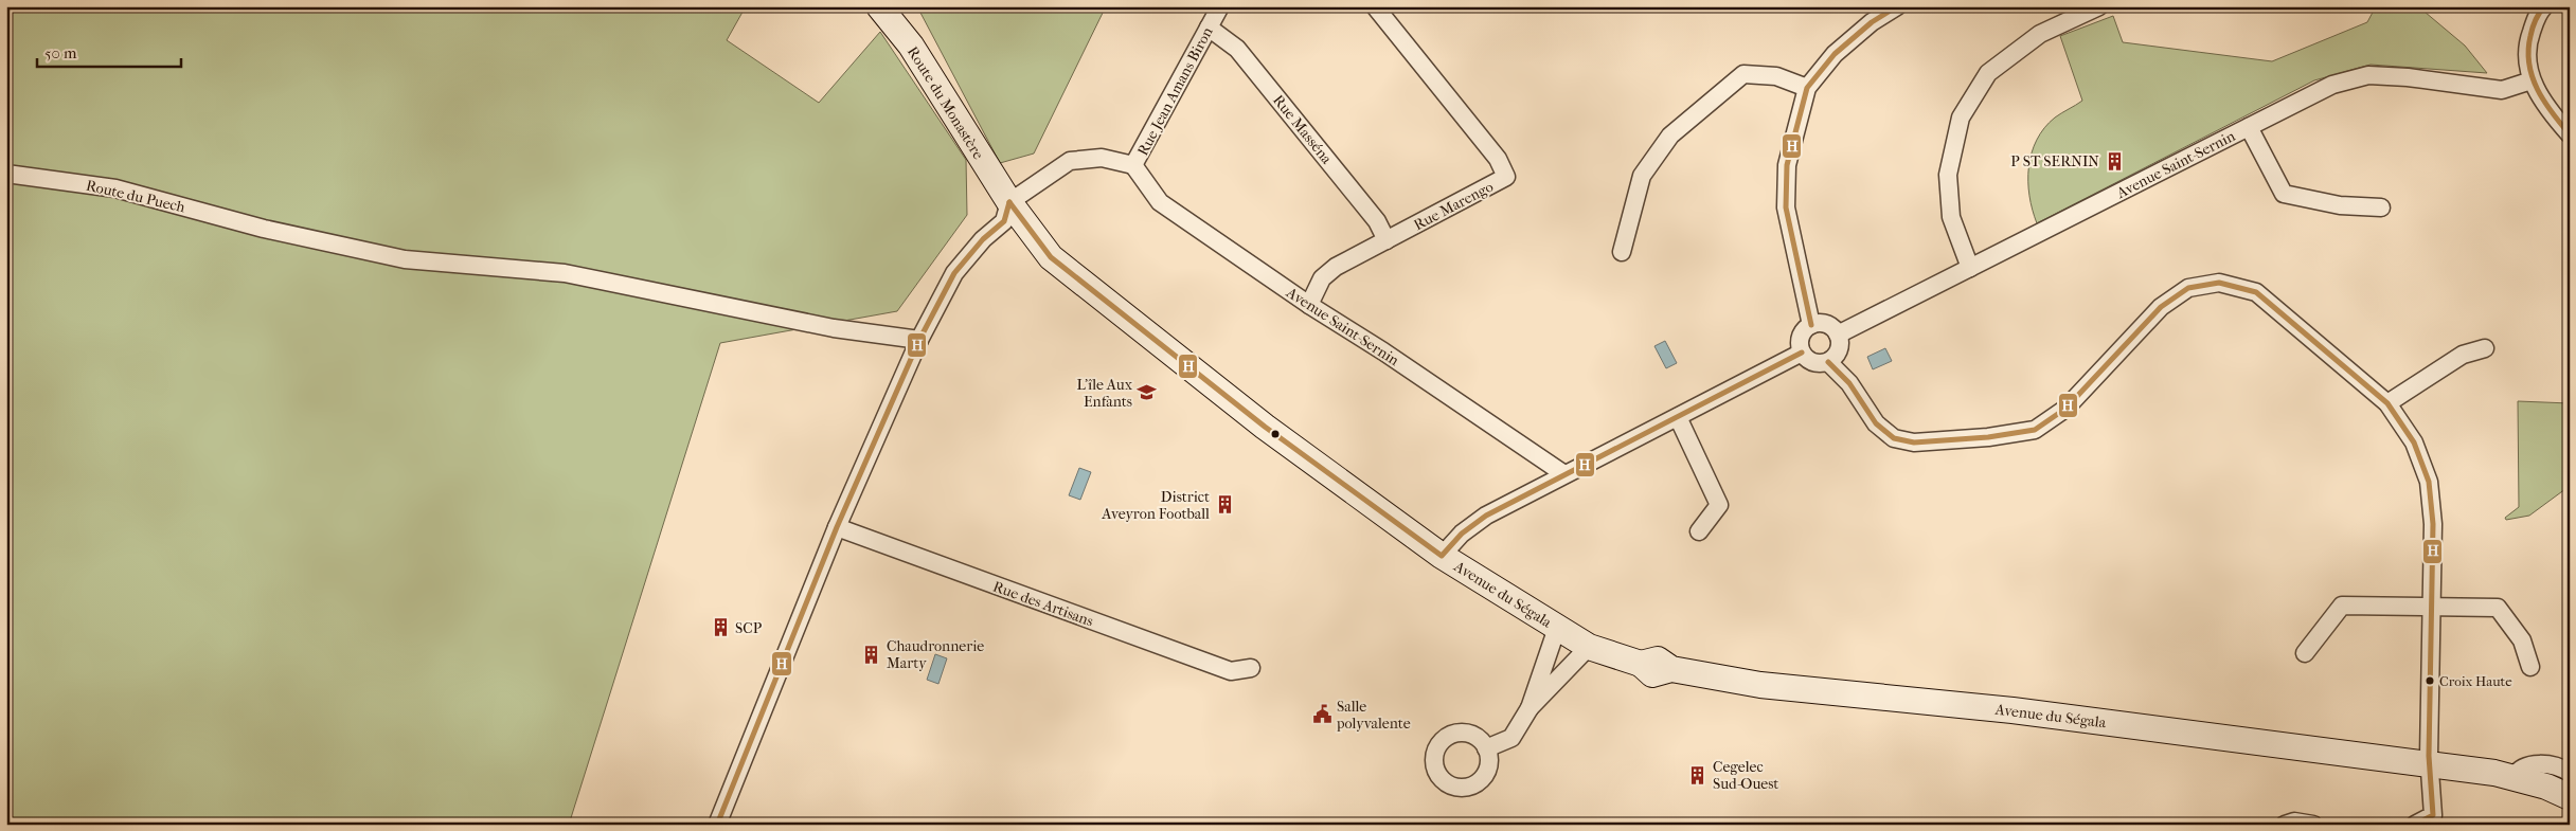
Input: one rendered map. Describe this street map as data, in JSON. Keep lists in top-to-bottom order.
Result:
{
  "streets": {
    "street": [
      "Rue Jean Amans Biron",
      "Route du Monastère",
      "Rue Masséna",
      "Avenue Saint-Sernin",
      "Route du Puech",
      "Rue Marengo",
      "Avenue du Ségala",
      "Rue des Artisans"
    ]
  },
  "crossings": [
    ["Rue Jean Amans Biron", "Route du Monastère"],
    ["Rue Jean Amans Biron", "Rue Masséna"],
    ["Rue Jean Amans Biron", "Avenue Saint-Sernin"],
    ["Rue Jean Amans Biron", "Avenue du Ségala"],
    ["Route du Monastère", "Avenue du Ségala"],
    ["Rue Masséna", "Rue Marengo"],
    ["Avenue Saint-Sernin", "Rue Marengo"]
  ],
  "places": {
    "building": [
      "P ST SERNIN",
      "District Aveyron Football",
      "SCP",
      "Chaudronnerie Marty",
      "Cegelec Sud-Ouest"
    ],
    "school or university": ["L'île Aux Enfants"],
    "other": ["Croix Haute"],
    "public building": ["Salle polyvalente"]
  },
  "lines": ["transit line H"],
  "scale_bar": "50 m"
}
